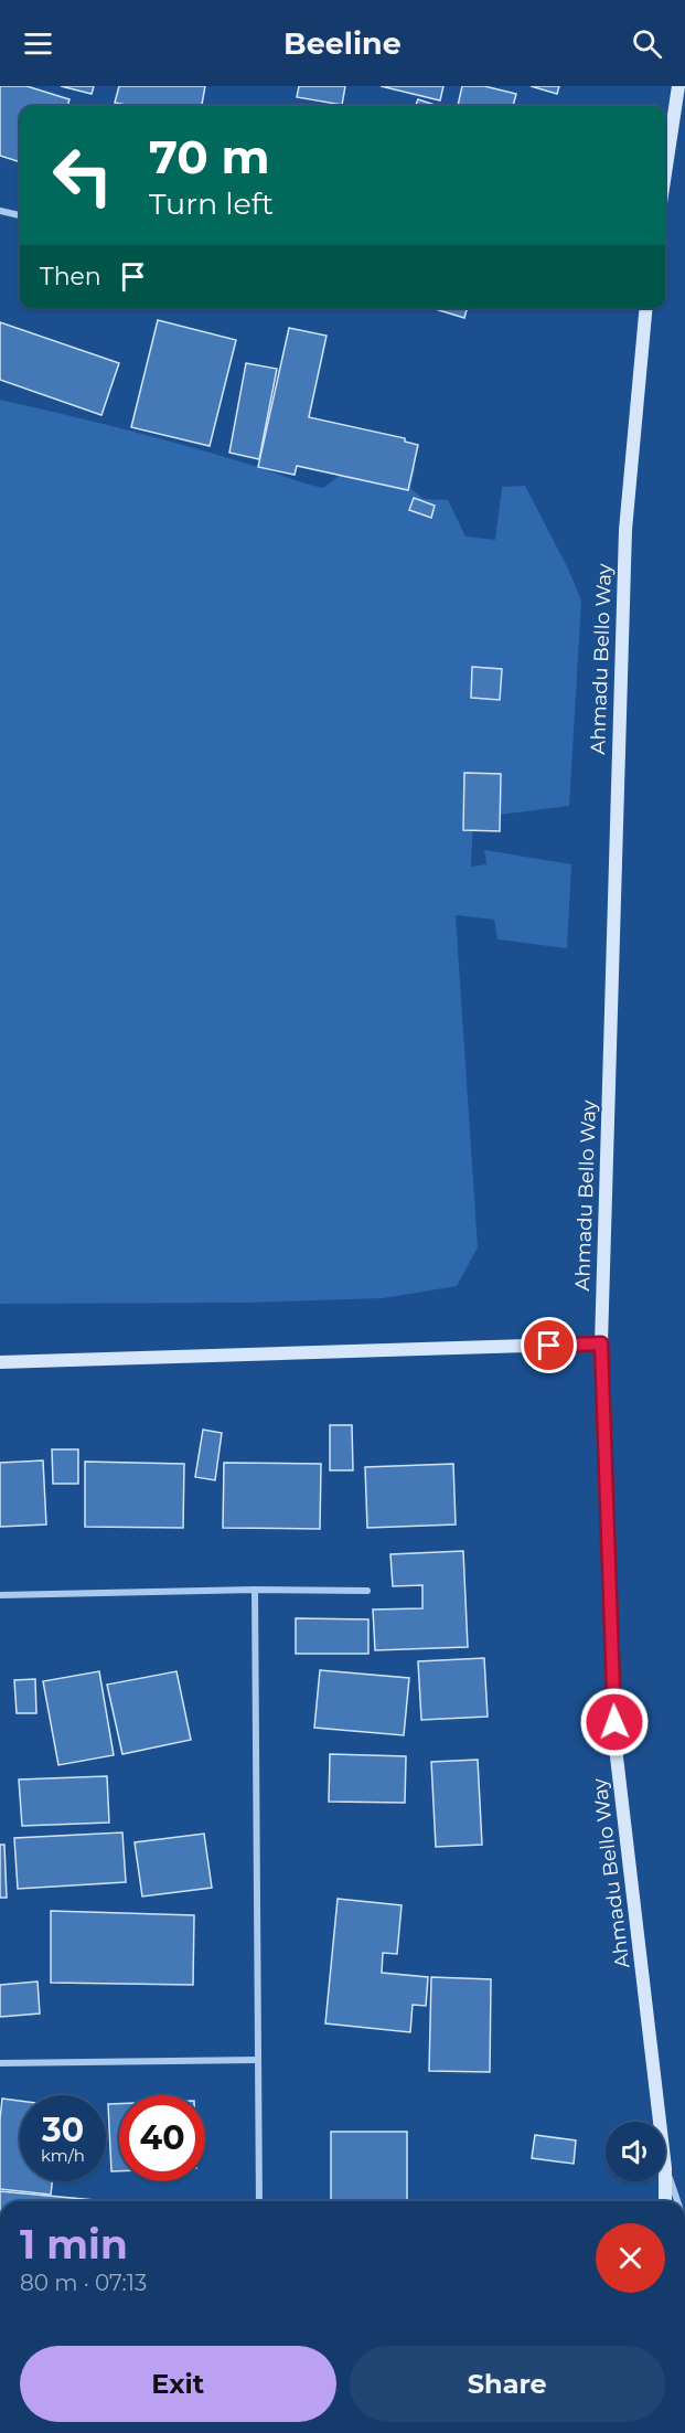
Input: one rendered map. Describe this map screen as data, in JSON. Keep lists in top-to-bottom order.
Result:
{
  "streets": {
    "street": ["Ahmadu Bello Way"]
  },
  "page": {
    "header": "Beeline",
    "turn": ["70 m", "Turn left"],
    "then": "Then",
    "speed": "30 km/h",
    "limit": "40",
    "heading": ["1 min", "80 m · 07:13"],
    "buttons": ["Exit", "Share"]
  }
}
